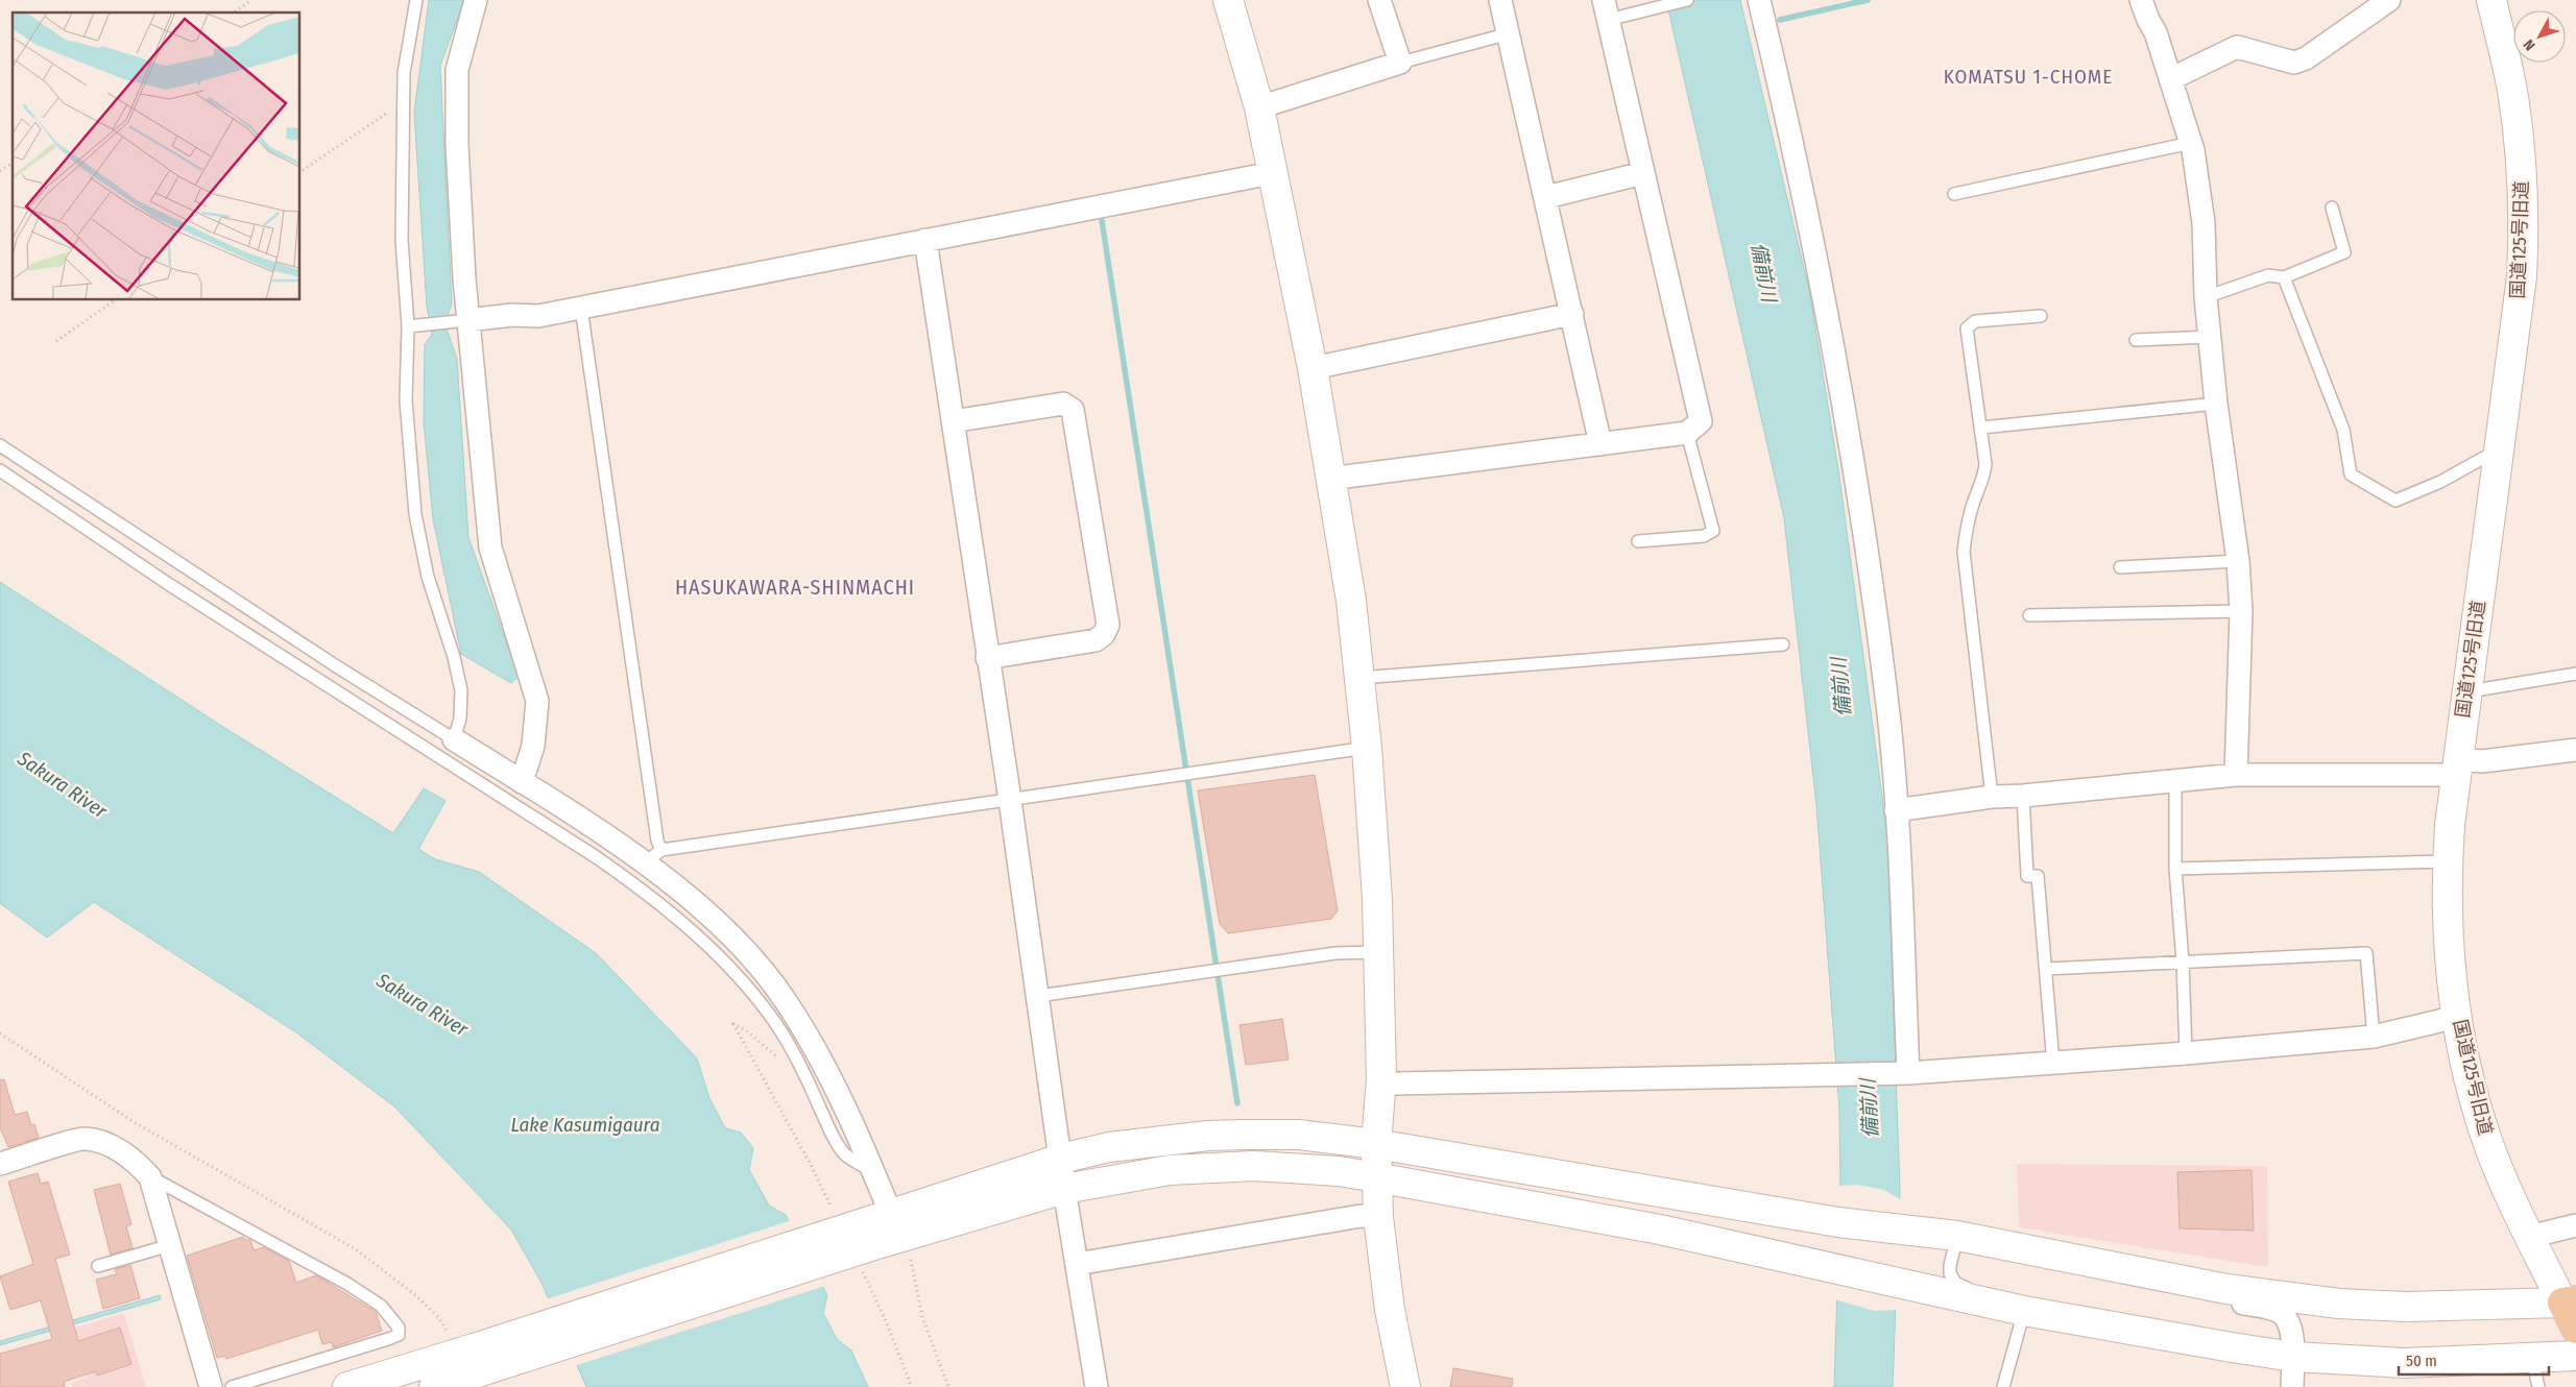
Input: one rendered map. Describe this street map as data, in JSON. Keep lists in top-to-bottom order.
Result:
{
  "streets": {
    "street": ["国道125号旧道"]
  },
  "districts": ["KOMATSU 1-CHOME", "HASUKAWARA-SHINMACHI"],
  "water": ["備前川", "Sakura River", "Lake Kasumigaura"],
  "scale_bar": "50 m",
  "north": "bottom left"
}
